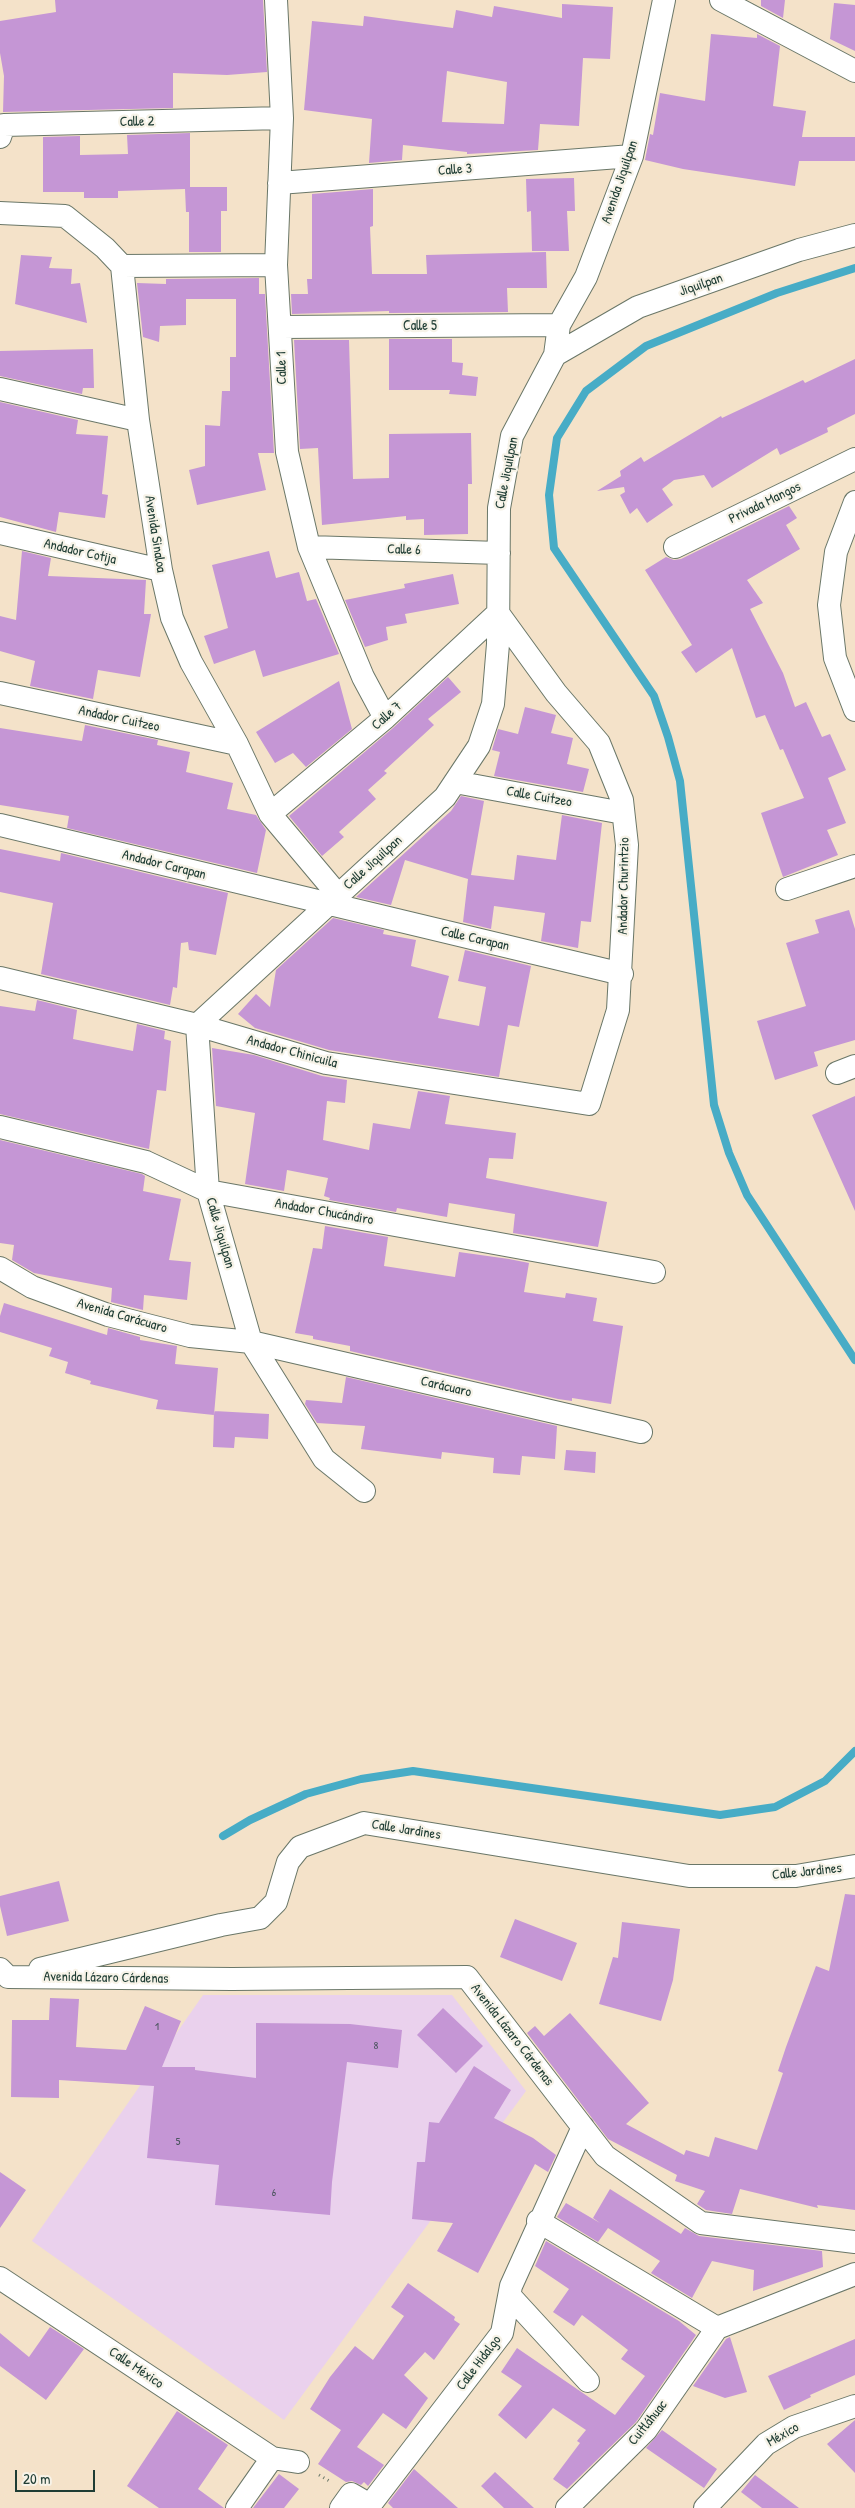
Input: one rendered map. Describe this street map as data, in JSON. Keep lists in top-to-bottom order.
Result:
{
  "streets": {
    "street": [
      "Calle 2",
      "Calle 3",
      "Avenida Jiquilpan",
      "Jiquilpan",
      "Calle 5",
      "Calle 1",
      "Calle Jiquilpan",
      "Privada Mangos",
      "Avenida Sinaloa",
      "Calle 6",
      "Andador Cotija",
      "Calle 7",
      "Andador Cuitzeo",
      "Calle Cuitzeo",
      "Andador Carapan",
      "Andador Churintzio",
      "Calle Carapan",
      "Andador Chinicuila",
      "Andador Chucándiro",
      "Avenida Carácuaro",
      "Carácuaro",
      "Calle Jardines",
      "Avenida Lázaro Cárdenas",
      "Calle Hidalgo",
      "Calle México",
      "Cuitláhuac",
      "México"
    ]
  },
  "crossings": [
    ["Calle 2", "Calle 1"],
    ["Calle 3", "Avenida Jiquilpan"],
    ["Calle 3", "Calle 1"],
    ["Avenida Jiquilpan", "Jiquilpan"],
    ["Avenida Jiquilpan", "Calle 5"],
    ["Avenida Jiquilpan", "Calle Jiquilpan"],
    ["Jiquilpan", "Calle Jiquilpan"],
    ["Calle 5", "Calle 1"],
    ["Calle 1", "Calle 6"],
    ["Calle 1", "Calle 7"],
    ["Calle Jiquilpan", "Avenida Sinaloa"],
    ["Calle Jiquilpan", "Calle 6"],
    ["Calle Jiquilpan", "Calle 7"],
    ["Calle Jiquilpan", "Calle Cuitzeo"],
    ["Calle Jiquilpan", "Andador Carapan"],
    ["Calle Jiquilpan", "Andador Churintzio"],
    ["Calle Jiquilpan", "Calle Carapan"],
    ["Calle Jiquilpan", "Andador Chinicuila"],
    ["Calle Jiquilpan", "Andador Chucándiro"],
    ["Calle Jiquilpan", "Avenida Carácuaro"],
    ["Calle Jiquilpan", "Carácuaro"],
    ["Avenida Sinaloa", "Andador Cotija"],
    ["Avenida Sinaloa", "Calle 7"],
    ["Avenida Sinaloa", "Andador Cuitzeo"],
    ["Avenida Sinaloa", "Andador Carapan"],
    ["Avenida Sinaloa", "Calle Carapan"],
    ["Calle 7", "Andador Churintzio"],
    ["Calle Cuitzeo", "Andador Churintzio"],
    ["Andador Carapan", "Calle Carapan"],
    ["Andador Churintzio", "Calle Carapan"],
    ["Andador Churintzio", "Andador Chinicuila"],
    ["Avenida Carácuaro", "Carácuaro"],
    ["Calle Jardines", "Avenida Lázaro Cárdenas"],
    ["Avenida Lázaro Cárdenas", "Calle Hidalgo"]
  ],
  "house_numbers": [
    "1",
    "8",
    "5",
    "6"
  ],
  "scale_bar": "20 m"
}
